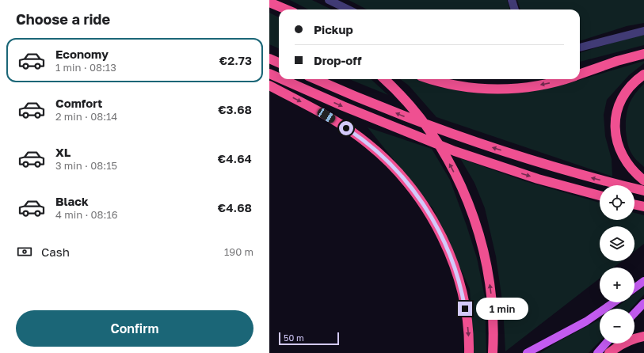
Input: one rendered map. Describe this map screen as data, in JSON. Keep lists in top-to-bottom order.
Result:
{
  "scale_bar": "50 m",
  "page": {
    "heading": "Choose a ride",
    "banner": ["Pickup", "Drop-off"],
    "list": [
      {
        "name": "Economy",
        "note": "1 min · 08:13",
        "value": "€2.73"
      },
      {
        "name": "Comfort",
        "note": "2 min · 08:14",
        "value": "€3.68"
      },
      {
        "name": "XL",
        "note": "3 min · 08:15",
        "value": "€4.64"
      },
      {
        "name": "Black",
        "note": "4 min · 08:16",
        "value": "€4.68"
      }
    ],
    "map_buttons": ["+", "−"],
    "pay": ["Cash", "190 m"],
    "bubble": "1 min",
    "buttons": "Confirm",
    "scale": "50 m"
  }
}
